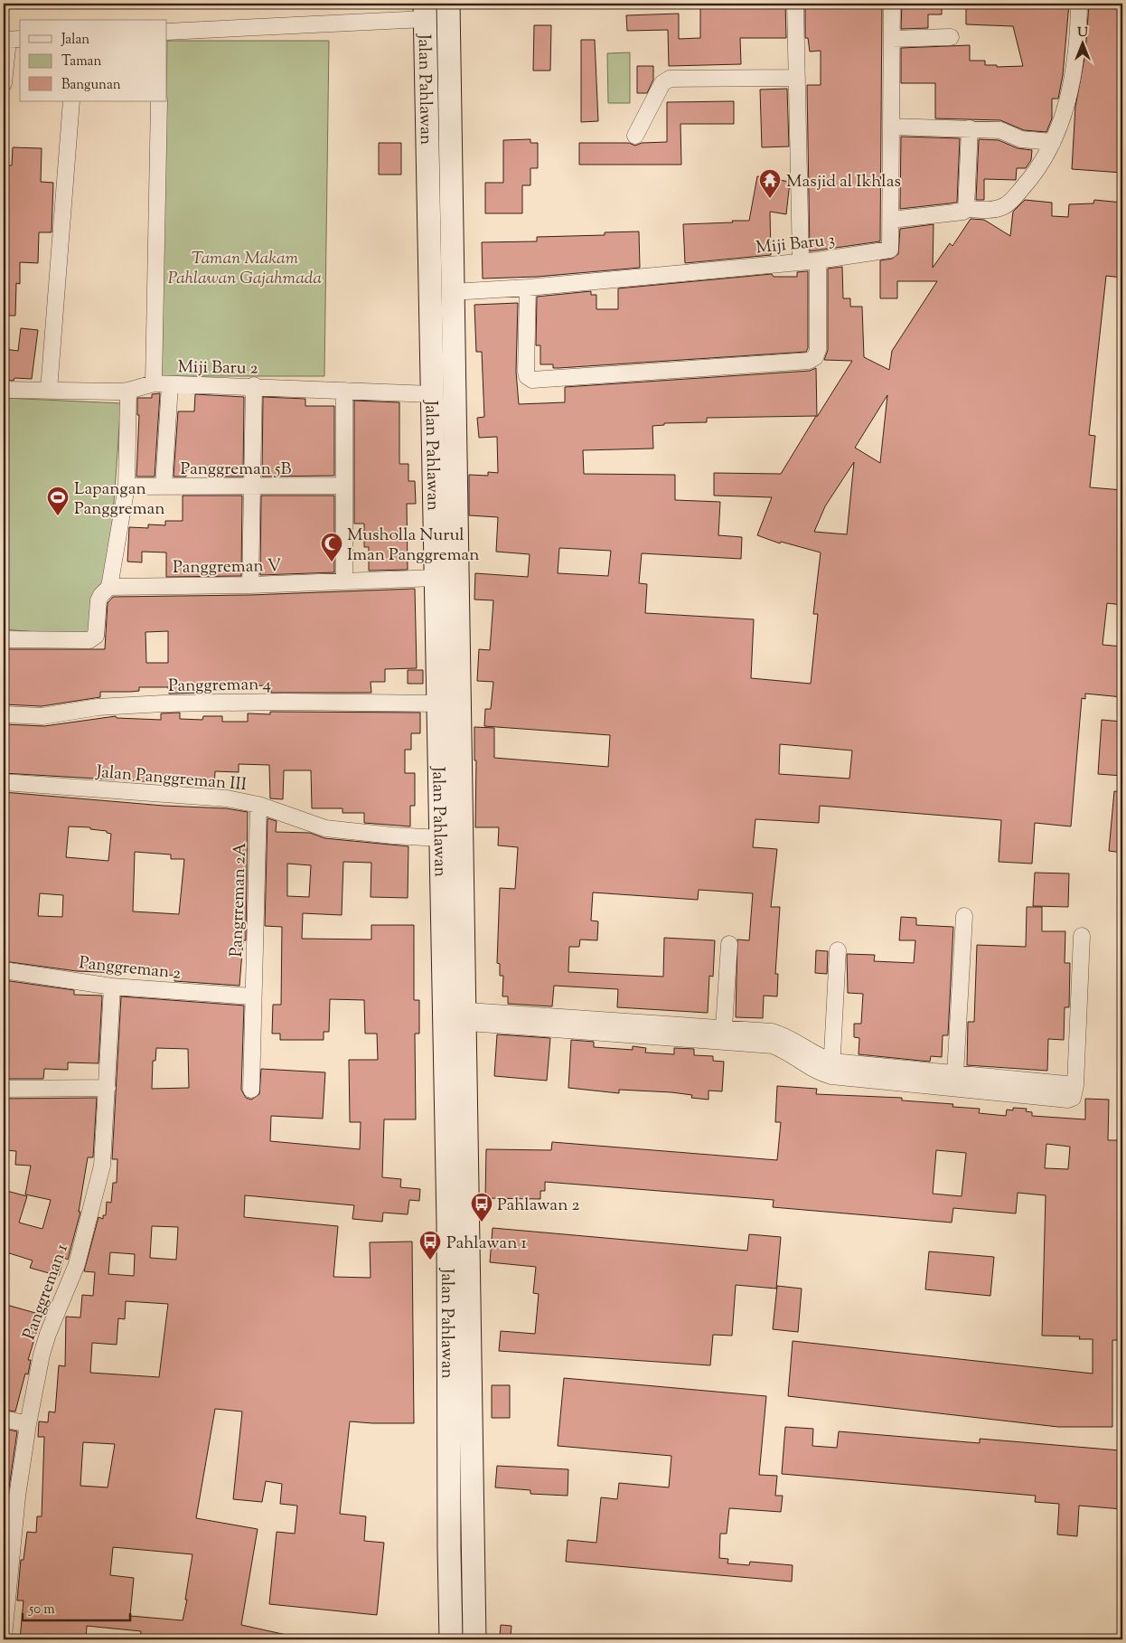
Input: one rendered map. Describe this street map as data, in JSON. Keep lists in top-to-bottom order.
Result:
{
  "streets": {
    "main road": ["Jalan Pahlawan"],
    "street": [
      "Miji Baru 3",
      "Miji Baru 2",
      "Panggreman 5B",
      "Panggreman V",
      "Panggreman 4",
      "Jalan Panggreman III",
      "Pangrreman 2A",
      "Panggreman 2",
      "Panggreman 1"
    ]
  },
  "crossings": [
    ["Jalan Pahlawan", "Miji Baru 3"],
    ["Jalan Pahlawan", "Miji Baru 2"],
    ["Jalan Pahlawan", "Panggreman V"],
    ["Jalan Pahlawan", "Panggreman 4"],
    ["Jalan Pahlawan", "Jalan Panggreman III"],
    ["Jalan Panggreman III", "Pangrreman 2A"],
    ["Pangrreman 2A", "Panggreman 2"],
    ["Panggreman 2", "Panggreman 1"]
  ],
  "parks": ["Taman Makam Pahlawan Gajahmada"],
  "places": {
    "temple": ["Masjid al Ikhlas"],
    "sports": ["Lapangan Panggreman"],
    "mosque": ["Musholla Nurul Iman Panggreman"],
    "bus stop": ["Pahlawan 2", "Pahlawan 1"]
  },
  "legend": ["Jalan", "Taman", "Bangunan"],
  "scale_bar": "50 m",
  "north": "top"
}
